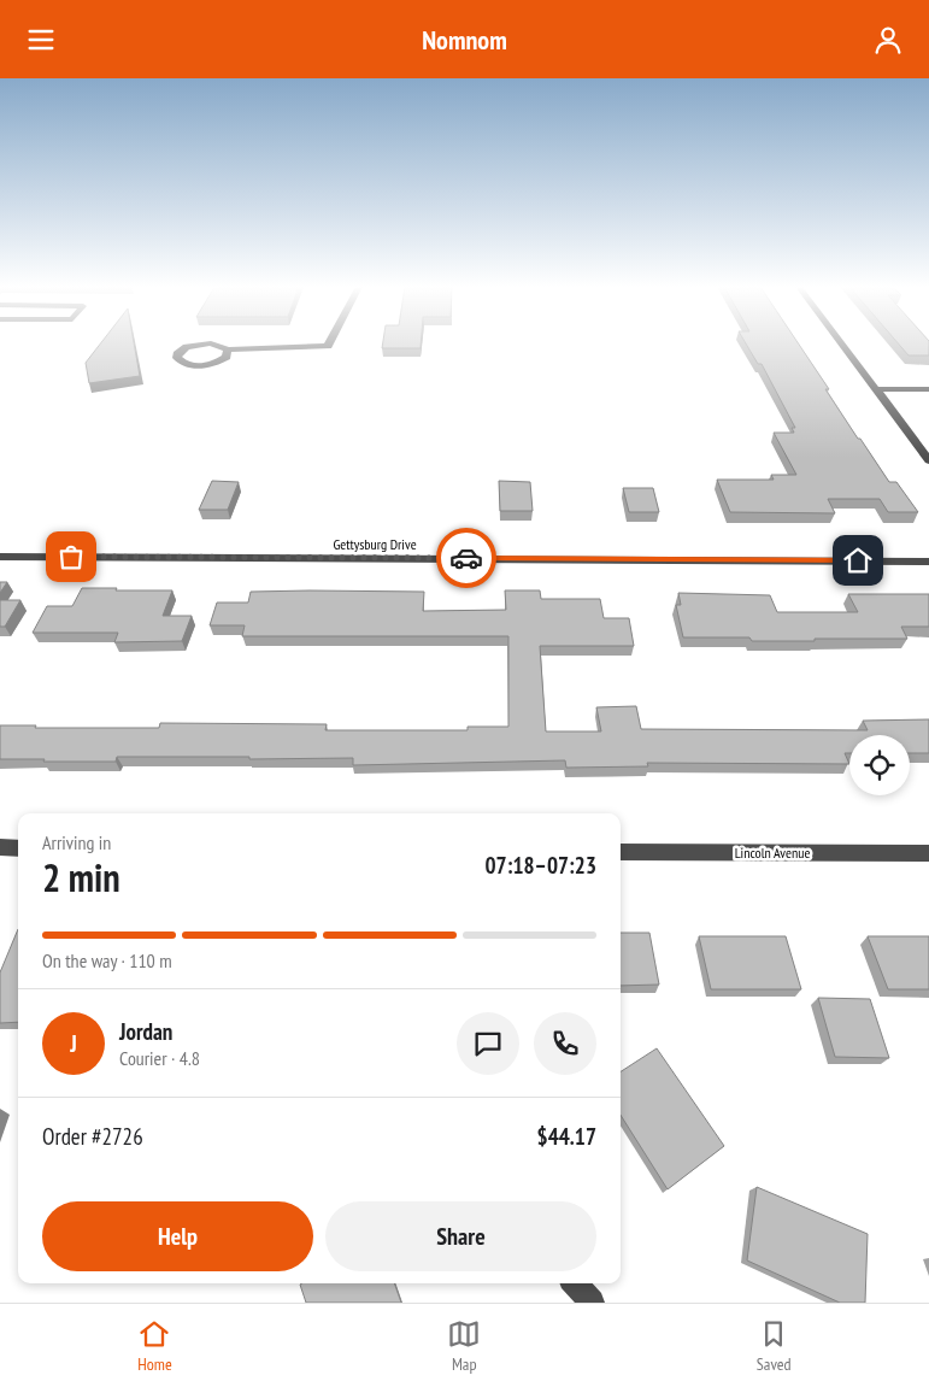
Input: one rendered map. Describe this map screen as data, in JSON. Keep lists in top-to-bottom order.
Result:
{
  "streets": {
    "street": ["Gettysburg Drive", "Lincoln Avenue"]
  },
  "page": {
    "header": "Nomnom",
    "heading": ["2 min", "Arriving in", "07:18–07:23"],
    "panel": [
      "Jordan",
      "Courier · 4.8",
      "Order #2726",
      "$44.17"
    ],
    "bar": "On the way · 110 m",
    "round": "J",
    "buttons": ["Help", "Share"],
    "tabs": ["Home", "Map", "Saved"]
  }
}
